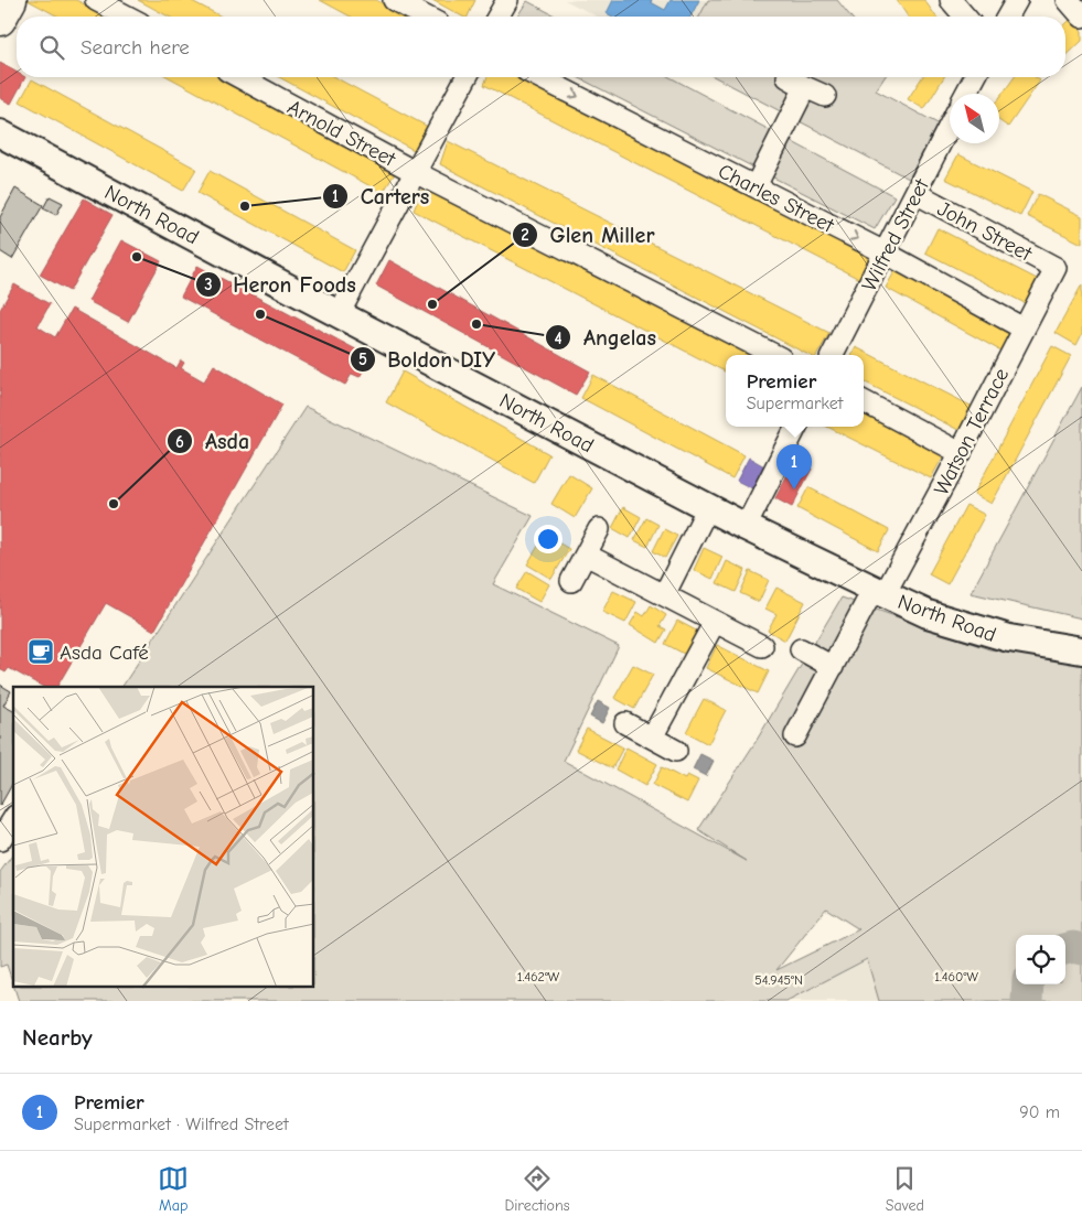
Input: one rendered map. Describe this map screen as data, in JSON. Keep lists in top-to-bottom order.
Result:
{
  "streets": {
    "street": [
      "Arnold Street",
      "Charles Street",
      "North Road",
      "John Street",
      "Wilfred Street",
      "Watson Terrace"
    ]
  },
  "crossings": [
    ["Charles Street", "Wilfred Street"],
    ["Charles Street", "Watson Terrace"],
    ["North Road", "Watson Terrace"],
    ["John Street", "Wilfred Street"],
    ["John Street", "Watson Terrace"]
  ],
  "one_way": ["Charles Street"],
  "places": {
    "other": [
      "Carters",
      "Heron Foods",
      "Glen Miller",
      "Boldon DIY",
      "Angelas",
      "Asda"
    ],
    "cafe": ["Asda Café"]
  },
  "north": "top left",
  "page": {
    "search": "Search here",
    "popup": ["Premier", "Supermarket"],
    "pins": "1",
    "heading": "Nearby",
    "list": [
      {
        "mark": "1",
        "name": "Premier",
        "note": "Supermarket · Wilfred Street",
        "value": "90 m"
      }
    ],
    "nav": ["Map", "Directions", "Saved"]
  },
  "coordinates": ["1.462°W", "1.460°W", "54.945°N"]
}
